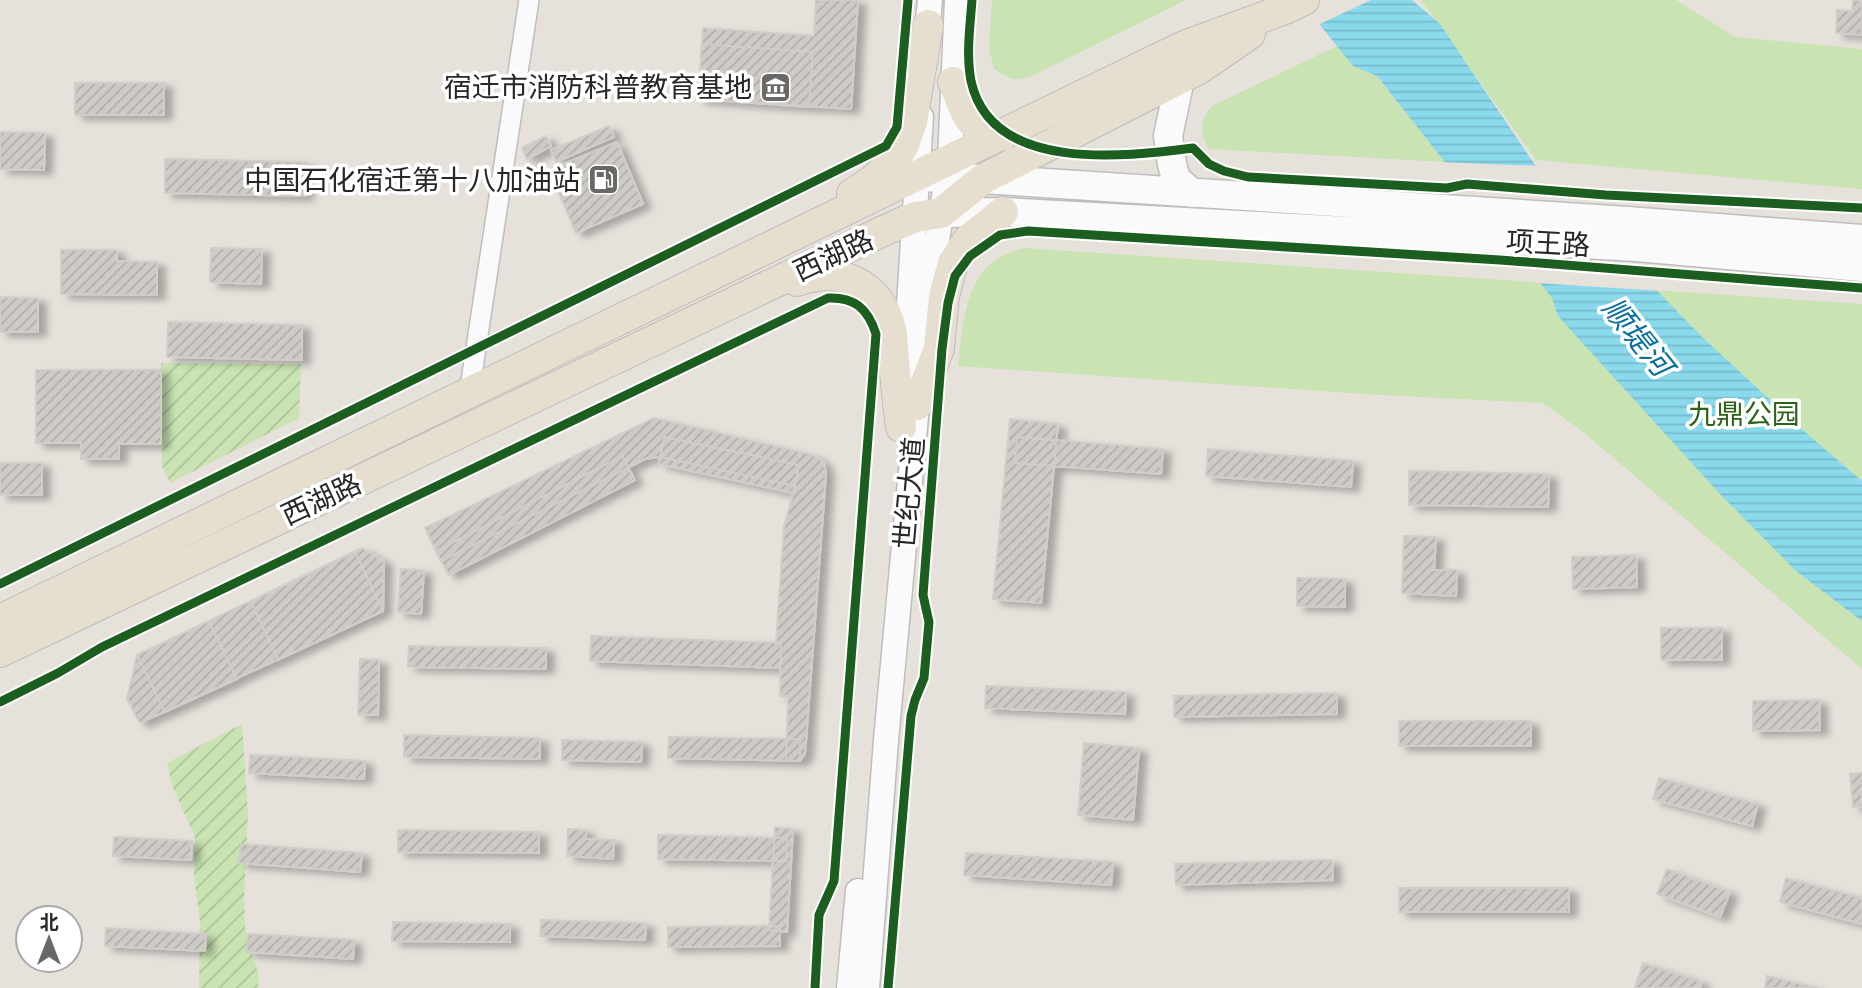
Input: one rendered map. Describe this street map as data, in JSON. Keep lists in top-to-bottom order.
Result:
{
  "streets": {
    "main road": ["项王路", "西湖路"],
    "street": ["世纪大道"]
  },
  "crossings": [
    ["项王路", "西湖路"],
    ["项王路", "世纪大道"],
    ["西湖路", "世纪大道"]
  ],
  "water": ["顺堤河"],
  "parks": ["九鼎公园"],
  "places": {
    "museum": ["宿迁市消防科普教育基地"],
    "fuel station": ["中国石化宿迁第十八加油站"]
  },
  "north": "top"
}
